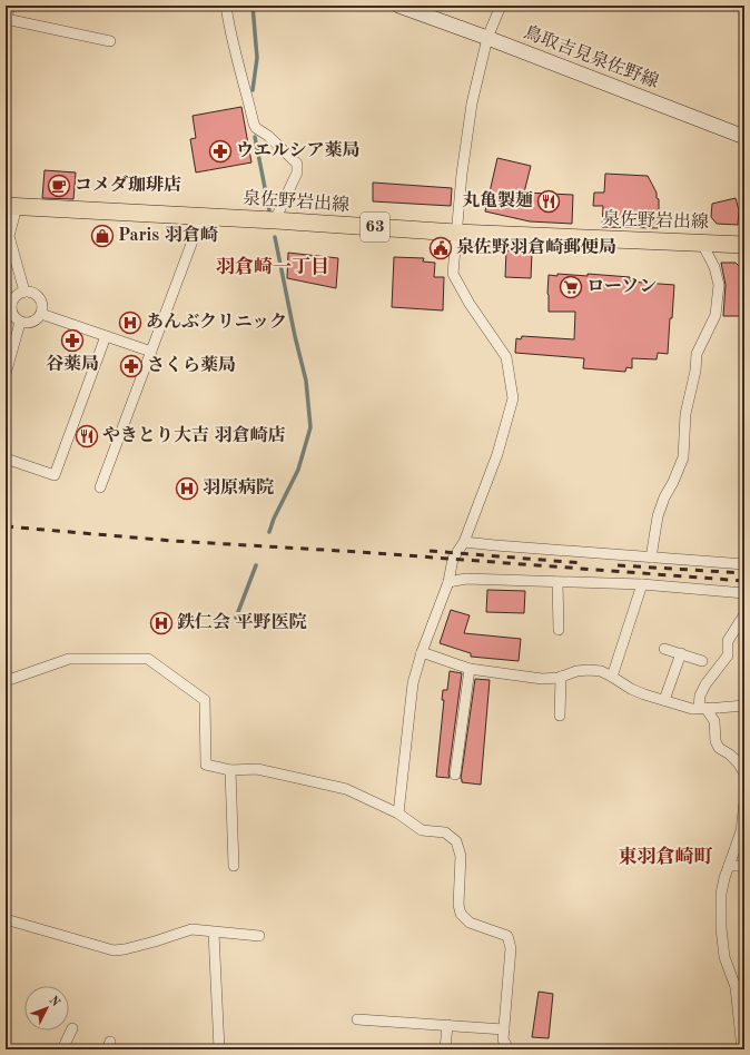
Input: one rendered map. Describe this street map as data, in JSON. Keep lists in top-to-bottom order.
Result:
{
  "streets": {
    "main road": ["鳥取吉見泉佐野線", "泉佐野岩出線", "63"]
  },
  "districts": ["羽倉崎一丁目", "東羽倉崎町"],
  "places": {
    "pharmacy": ["ウエルシア薬局", "谷薬局", "さくら薬局"],
    "cafe": ["コメダ珈琲店"],
    "restaurant": ["丸亀製麺", "やきとり大吉 羽倉崎店"],
    "shop": ["Paris 羽倉崎"],
    "public building": ["泉佐野羽倉崎郵便局"],
    "supermarket": ["ローソン"],
    "hospital": ["あんぶクリニック", "羽原病院", "鉄仁会 平野医院"]
  },
  "north": "top right"
}
